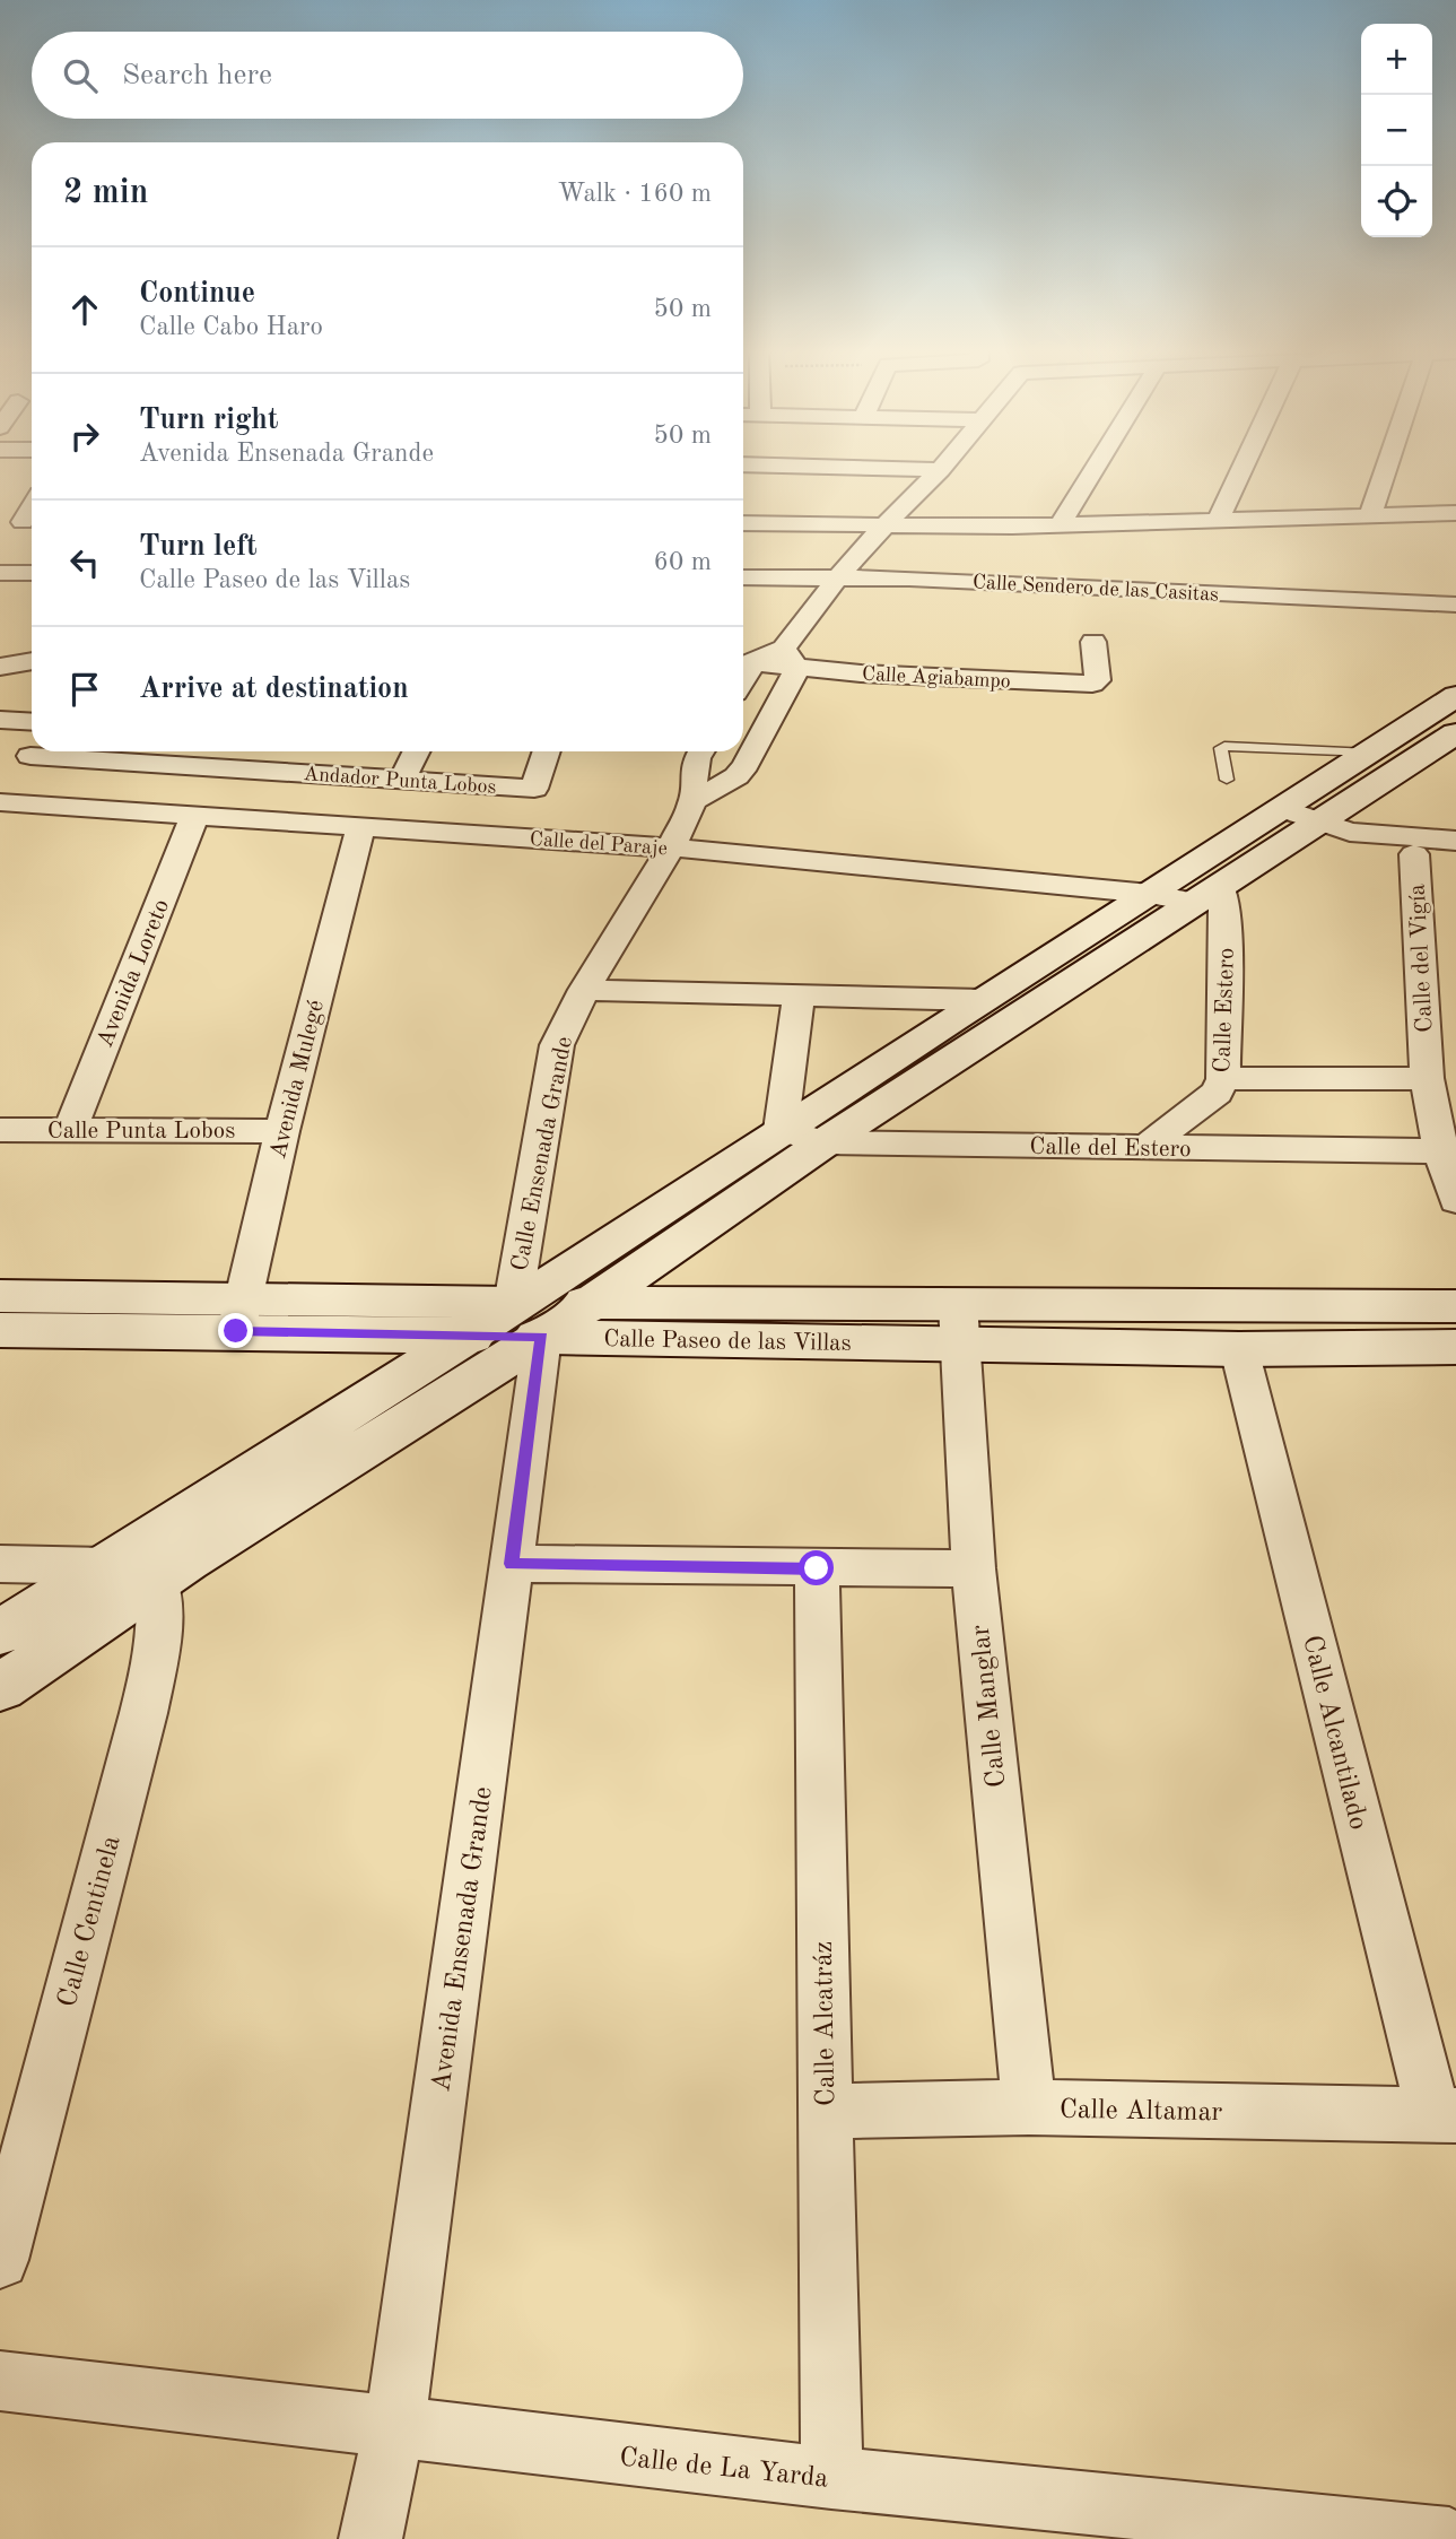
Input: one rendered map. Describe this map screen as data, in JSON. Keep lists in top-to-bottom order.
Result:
{
  "streets": {
    "street": [
      "Calle Sendero de las Casitas",
      "Calle Agiabampo",
      "Andador Punta Lobos",
      "Calle del Paraje",
      "Calle del Vigía",
      "Avenida Loreto",
      "Calle Estero",
      "Avenida Mulegé",
      "Calle Punta Lobos",
      "Calle del Estero",
      "Calle Ensenada Grande",
      "Calle Paseo de las Villas",
      "Calle Manglar",
      "Calle Alcantilado",
      "Calle Centinela",
      "Avenida Ensenada Grande",
      "Calle Alcatráz",
      "Calle Altamar",
      "Calle de La Yarda"
    ]
  },
  "crossings": [
    ["Calle del Paraje", "Avenida Loreto"],
    ["Calle del Paraje", "Calle Estero"],
    ["Calle del Paraje", "Avenida Mulegé"],
    ["Calle del Paraje", "Calle Ensenada Grande"],
    ["Calle del Vigía", "Calle del Estero"],
    ["Avenida Loreto", "Calle Punta Lobos"],
    ["Calle Estero", "Calle del Estero"],
    ["Avenida Mulegé", "Calle Punta Lobos"],
    ["Avenida Mulegé", "Calle Paseo de las Villas"],
    ["Calle Ensenada Grande", "Calle Paseo de las Villas"],
    ["Calle Ensenada Grande", "Avenida Ensenada Grande"],
    ["Calle Paseo de las Villas", "Calle Manglar"],
    ["Calle Paseo de las Villas", "Calle Alcantilado"],
    ["Calle Paseo de las Villas", "Avenida Ensenada Grande"],
    ["Calle Manglar", "Calle Altamar"],
    ["Calle Alcantilado", "Calle Altamar"],
    ["Avenida Ensenada Grande", "Calle de La Yarda"],
    ["Calle Alcatráz", "Calle Altamar"],
    ["Calle Alcatráz", "Calle de La Yarda"]
  ],
  "page": {
    "map_buttons": ["+", "−"],
    "search": "Search here",
    "heading": ["2 min", "Walk · 160 m"],
    "list": [
      ["Continue", "Calle Cabo Haro", "50 m"],
      ["Turn right", "Avenida Ensenada Grande", "50 m"],
      ["Turn left", "Calle Paseo de las Villas", "60 m"],
      "Arrive at destination"
    ]
  }
}
